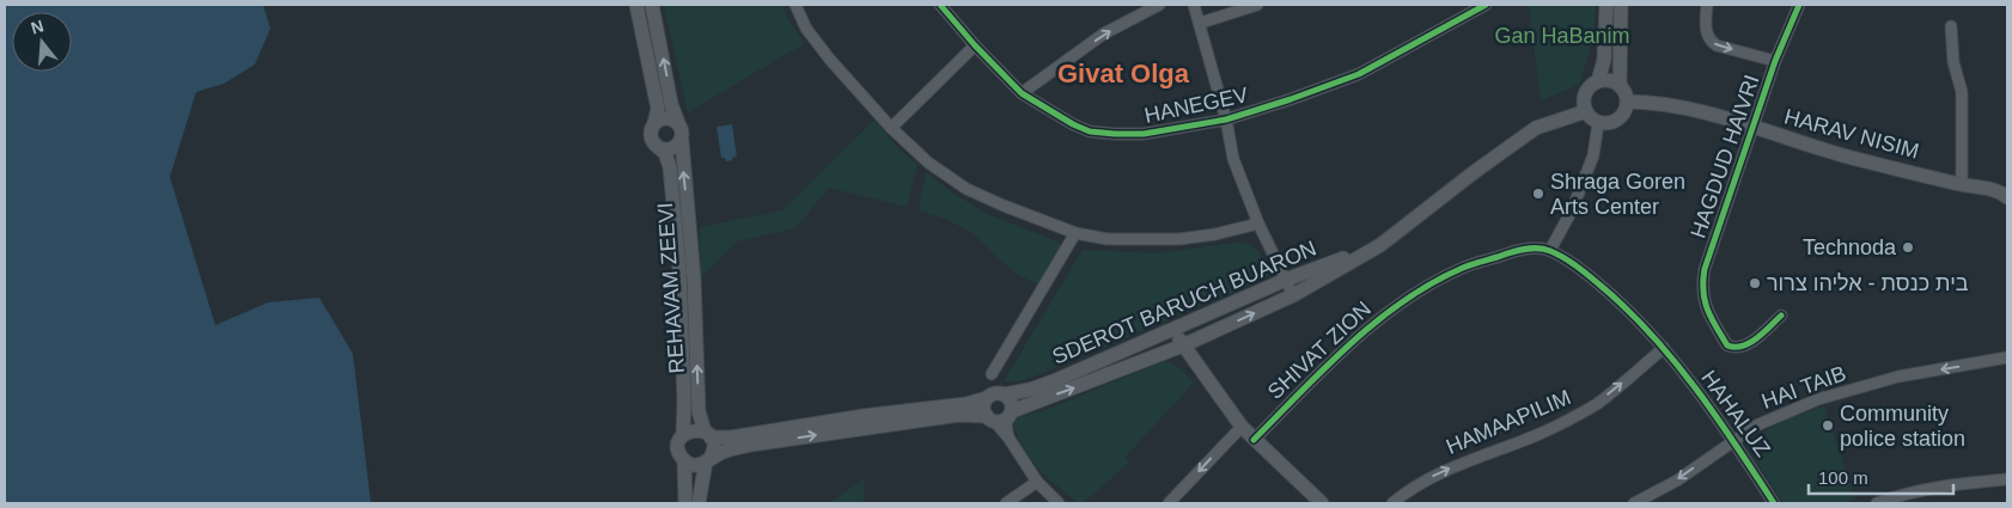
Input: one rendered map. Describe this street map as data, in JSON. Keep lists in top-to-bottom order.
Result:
{
  "streets": {
    "street": [
      "HANEGEV",
      "HARAV NISIM",
      "HAGDUD HAIVRI",
      "REHAVAM ZEEVI",
      "SDEROT BARUCH BUARON",
      "SHIVAT ZION",
      "HAI TAIB",
      "HAHALUZ",
      "HAMAAPILIM"
    ]
  },
  "crossings": [
    ["HARAV NISIM", "HAGDUD HAIVRI"],
    ["HARAV NISIM", "SDEROT BARUCH BUARON"],
    ["SHIVAT ZION", "HAHALUZ"],
    ["HAI TAIB", "HAHALUZ"],
    ["HAHALUZ", "HAMAAPILIM"]
  ],
  "one_way": ["HAI TAIB", "HAMAAPILIM"],
  "districts": ["Givat Olga"],
  "parks": ["Gan HaBanim"],
  "places": [
    "Shraga Goren Arts Center",
    "Technoda",
    "בית כנסת - אליהו צרור",
    "Community police station"
  ],
  "scale_bar": "100 m",
  "north": "top"
}
